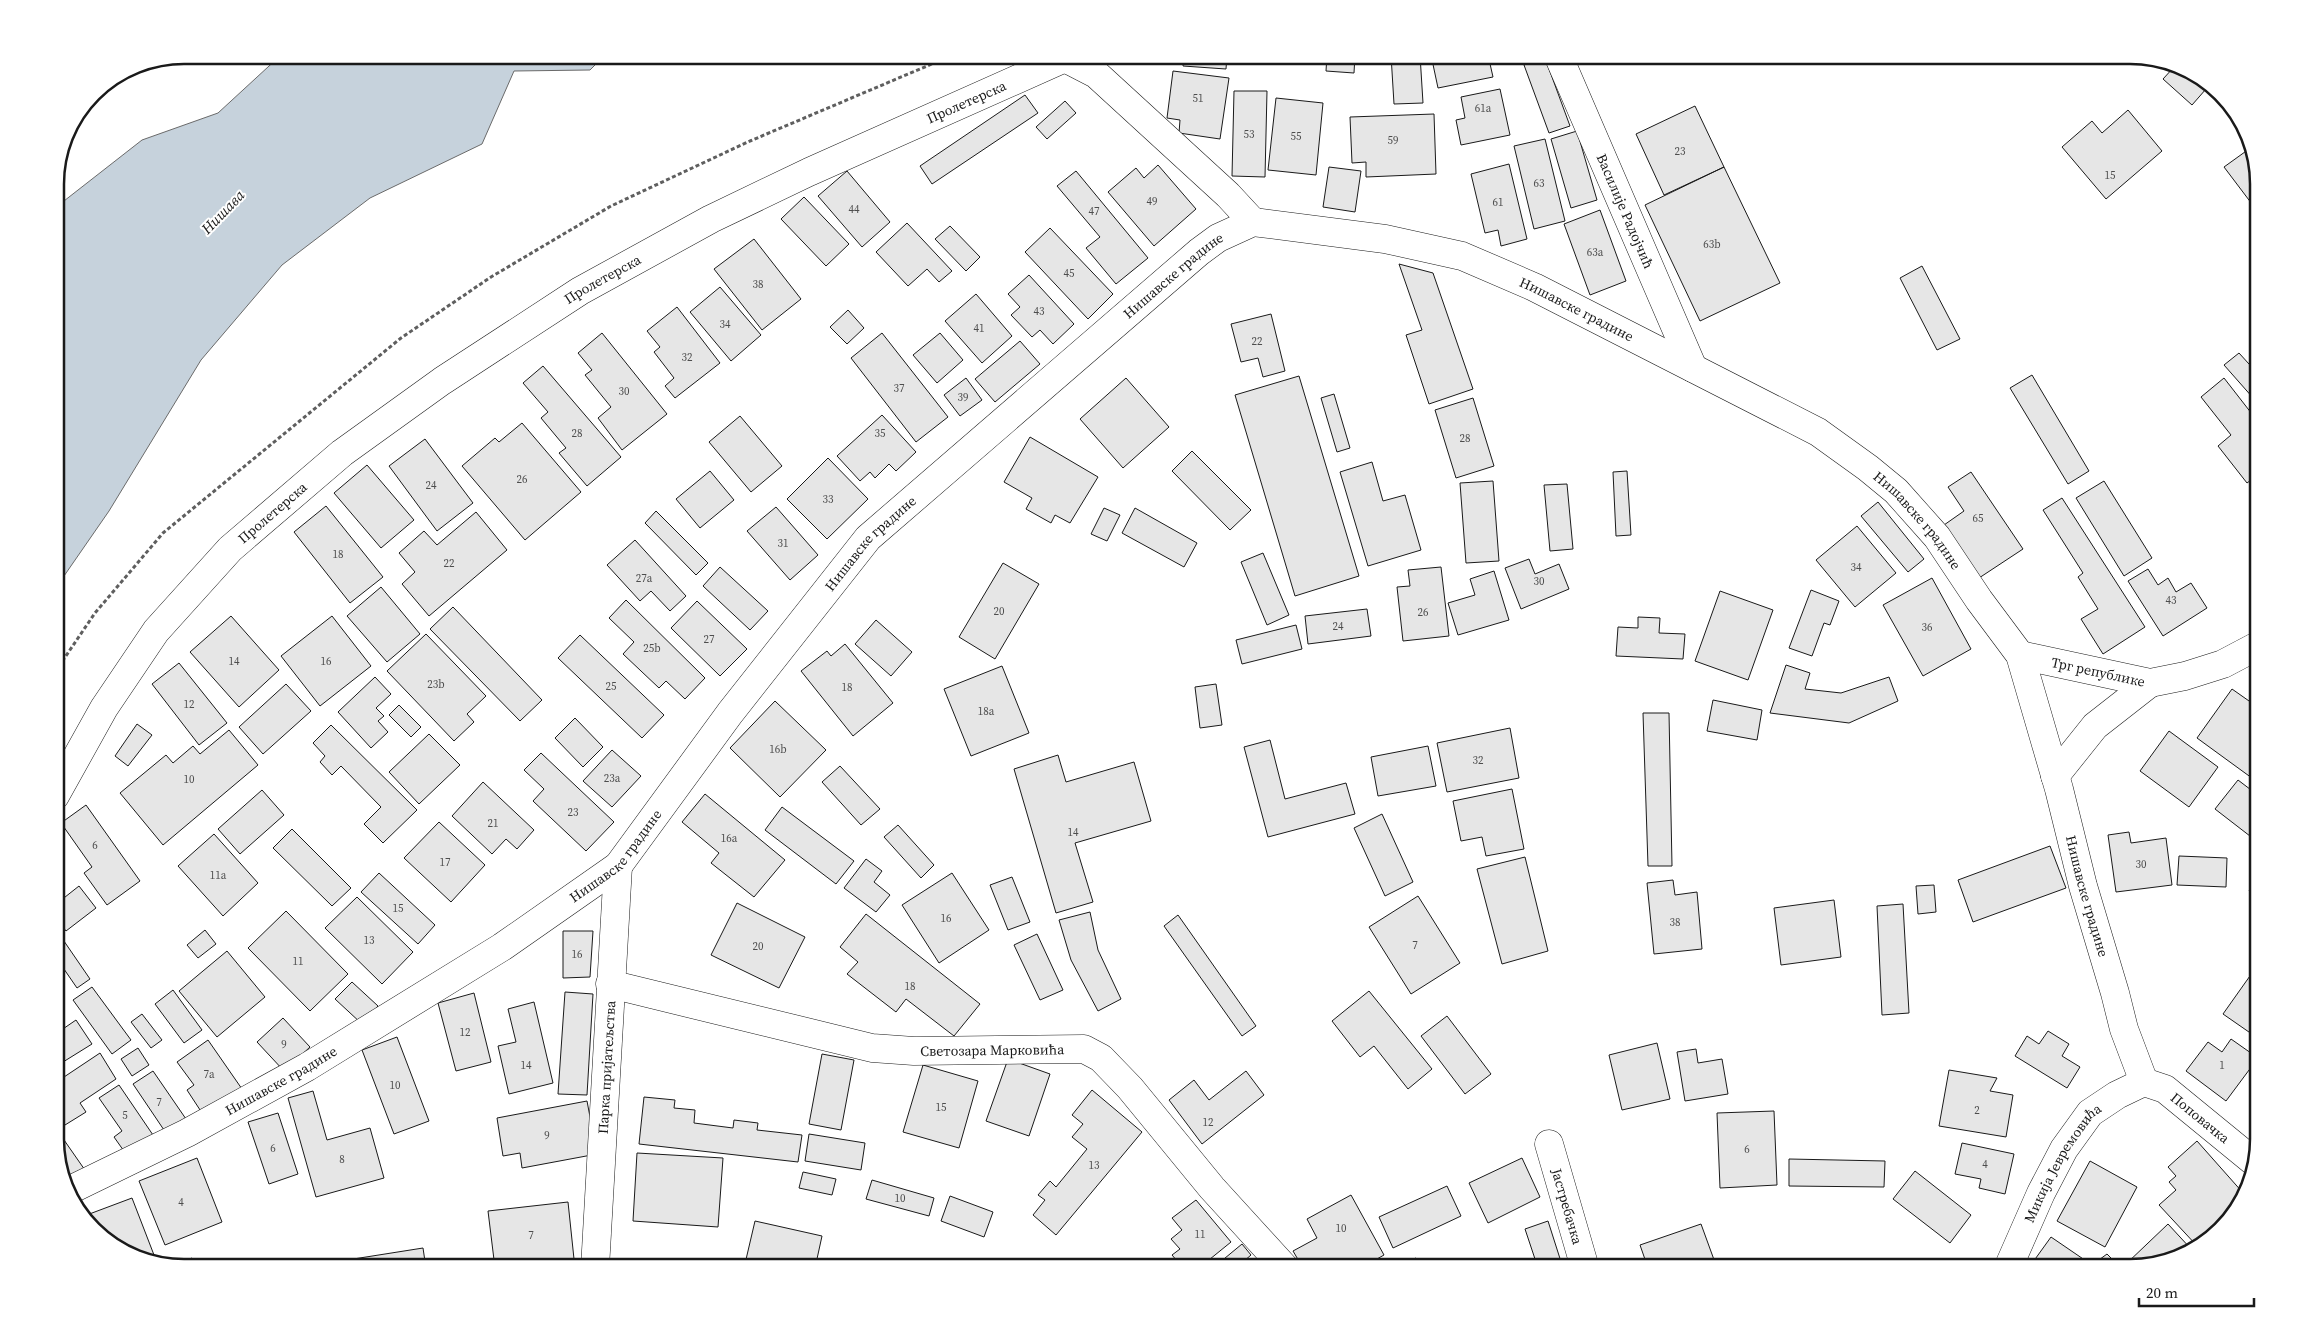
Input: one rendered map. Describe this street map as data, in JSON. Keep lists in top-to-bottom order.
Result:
{
  "streets": {
    "street": [
      "Пролетерска",
      "Василије Радојчић",
      "Нишавске градине",
      "Трг републике",
      "Светозара Марковића",
      "Парка пријатељства",
      "Поповачка",
      "Микија Јевремовића",
      "Јастребачка"
    ]
  },
  "crossings": [
    ["Пролетерска", "Нишавске градине"],
    ["Василије Радојчић", "Нишавске градине"],
    ["Нишавске градине", "Трг републике"],
    ["Нишавске градине", "Парка пријатељства"],
    ["Нишавске градине", "Поповачка"],
    ["Нишавске градине", "Микија Јевремовића"],
    ["Светозара Марковића", "Парка пријатељства"],
    ["Поповачка", "Микија Јевремовића"]
  ],
  "water": ["Нишава"],
  "house_numbers": [
    "51",
    "61a",
    "53",
    "55",
    "59",
    "23",
    "15",
    "63",
    "49",
    "61",
    "44",
    "47",
    "63b",
    "63a",
    "45",
    "38",
    "43",
    "34",
    "41",
    "22",
    "32",
    "37",
    "30",
    "39",
    "28",
    "35",
    "28",
    "26",
    "24",
    "33",
    "65",
    "31",
    "18",
    "22",
    "34",
    "27a",
    "30",
    "43",
    "20",
    "26",
    "24",
    "36",
    "27",
    "25b",
    "14",
    "16",
    "23b",
    "25",
    "18",
    "12",
    "18a",
    "16b",
    "32",
    "23a",
    "10",
    "23",
    "21",
    "14",
    "16a",
    "6",
    "17",
    "30",
    "11a",
    "15",
    "16",
    "38",
    "13",
    "7",
    "20",
    "16",
    "11",
    "18",
    "12",
    "9",
    "14",
    "1",
    "7a",
    "10",
    "7",
    "15",
    "2",
    "5",
    "12",
    "9",
    "6",
    "6",
    "8",
    "4",
    "13",
    "10",
    "4",
    "10",
    "11",
    "7"
  ],
  "scale_bar": "20 m"
}
